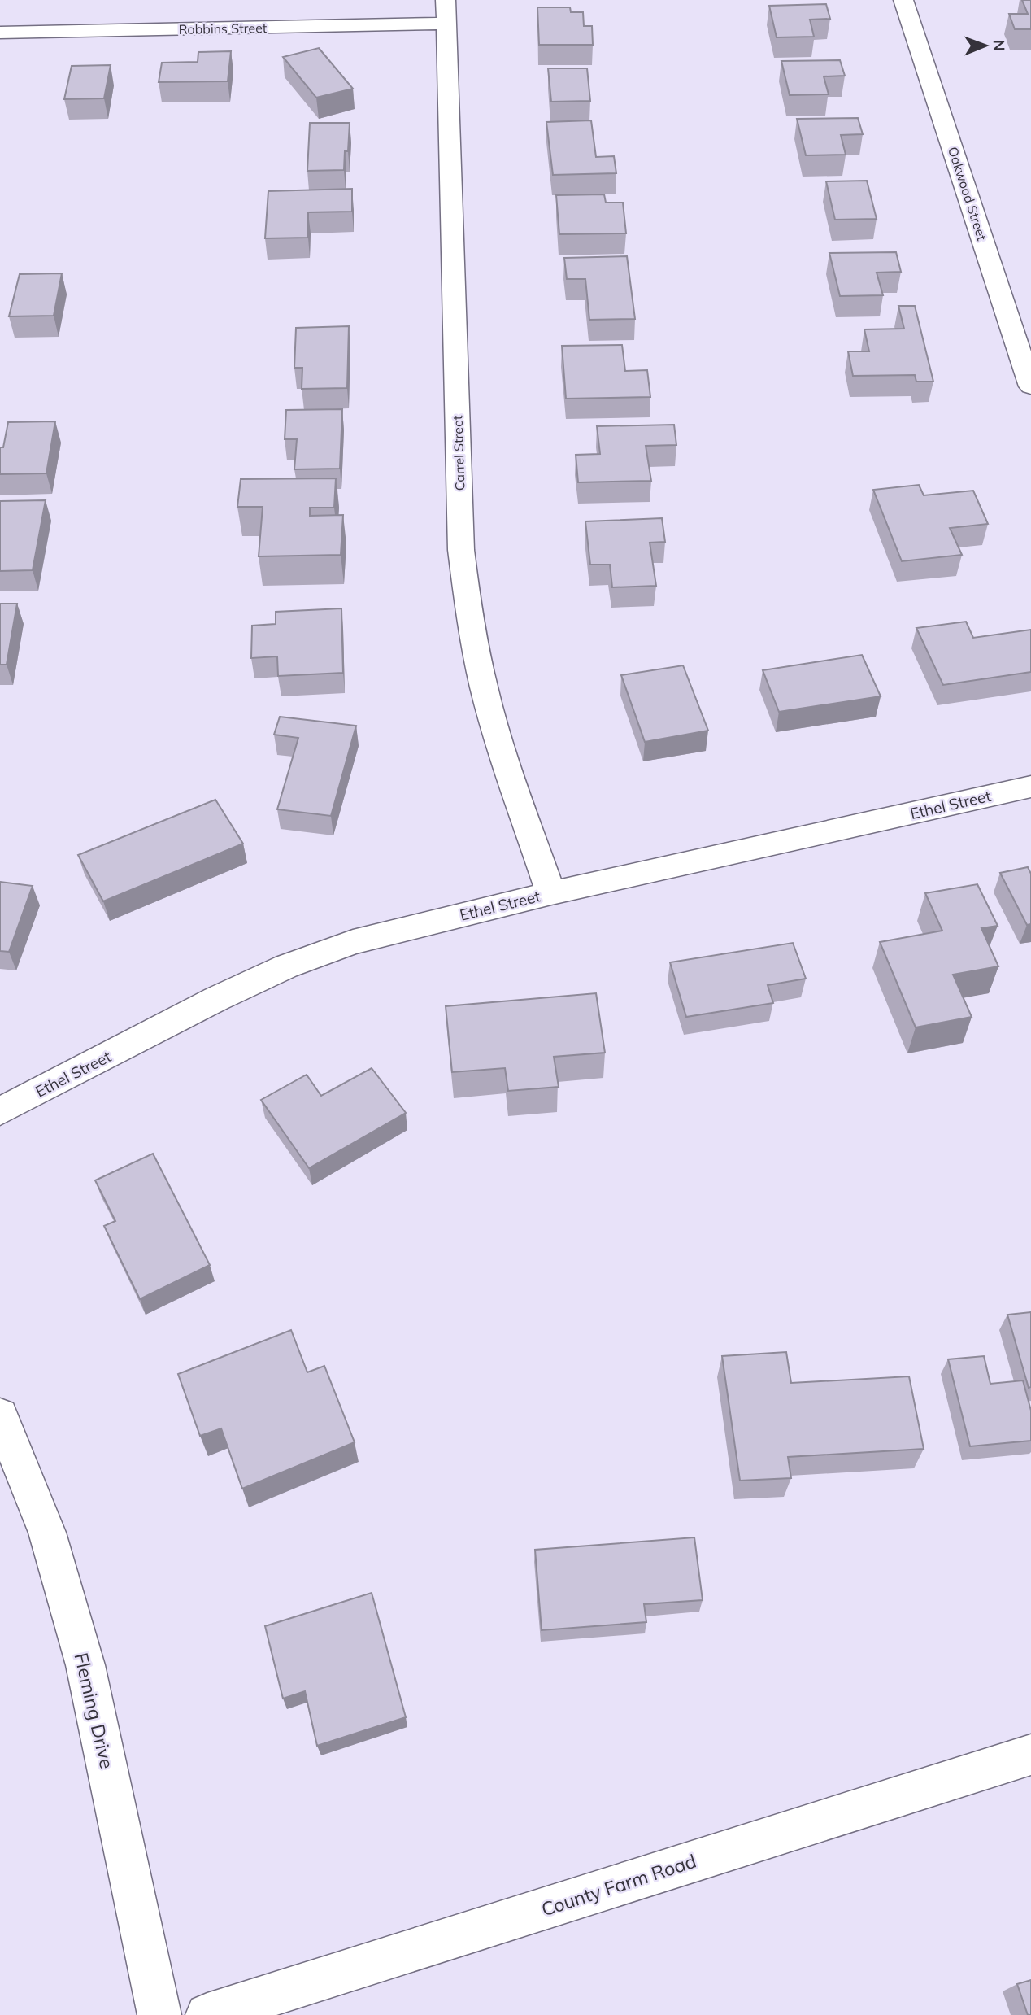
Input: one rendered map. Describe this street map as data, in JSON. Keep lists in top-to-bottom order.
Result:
{
  "streets": {
    "street": [
      "Robbins Street",
      "Oakwood Street",
      "Carrel Street",
      "Ethel Street",
      "Fleming Drive",
      "County Farm Road"
    ]
  },
  "crossings": [
    ["Robbins Street", "Carrel Street"],
    ["Carrel Street", "Ethel Street"]
  ],
  "north": "right"
}
